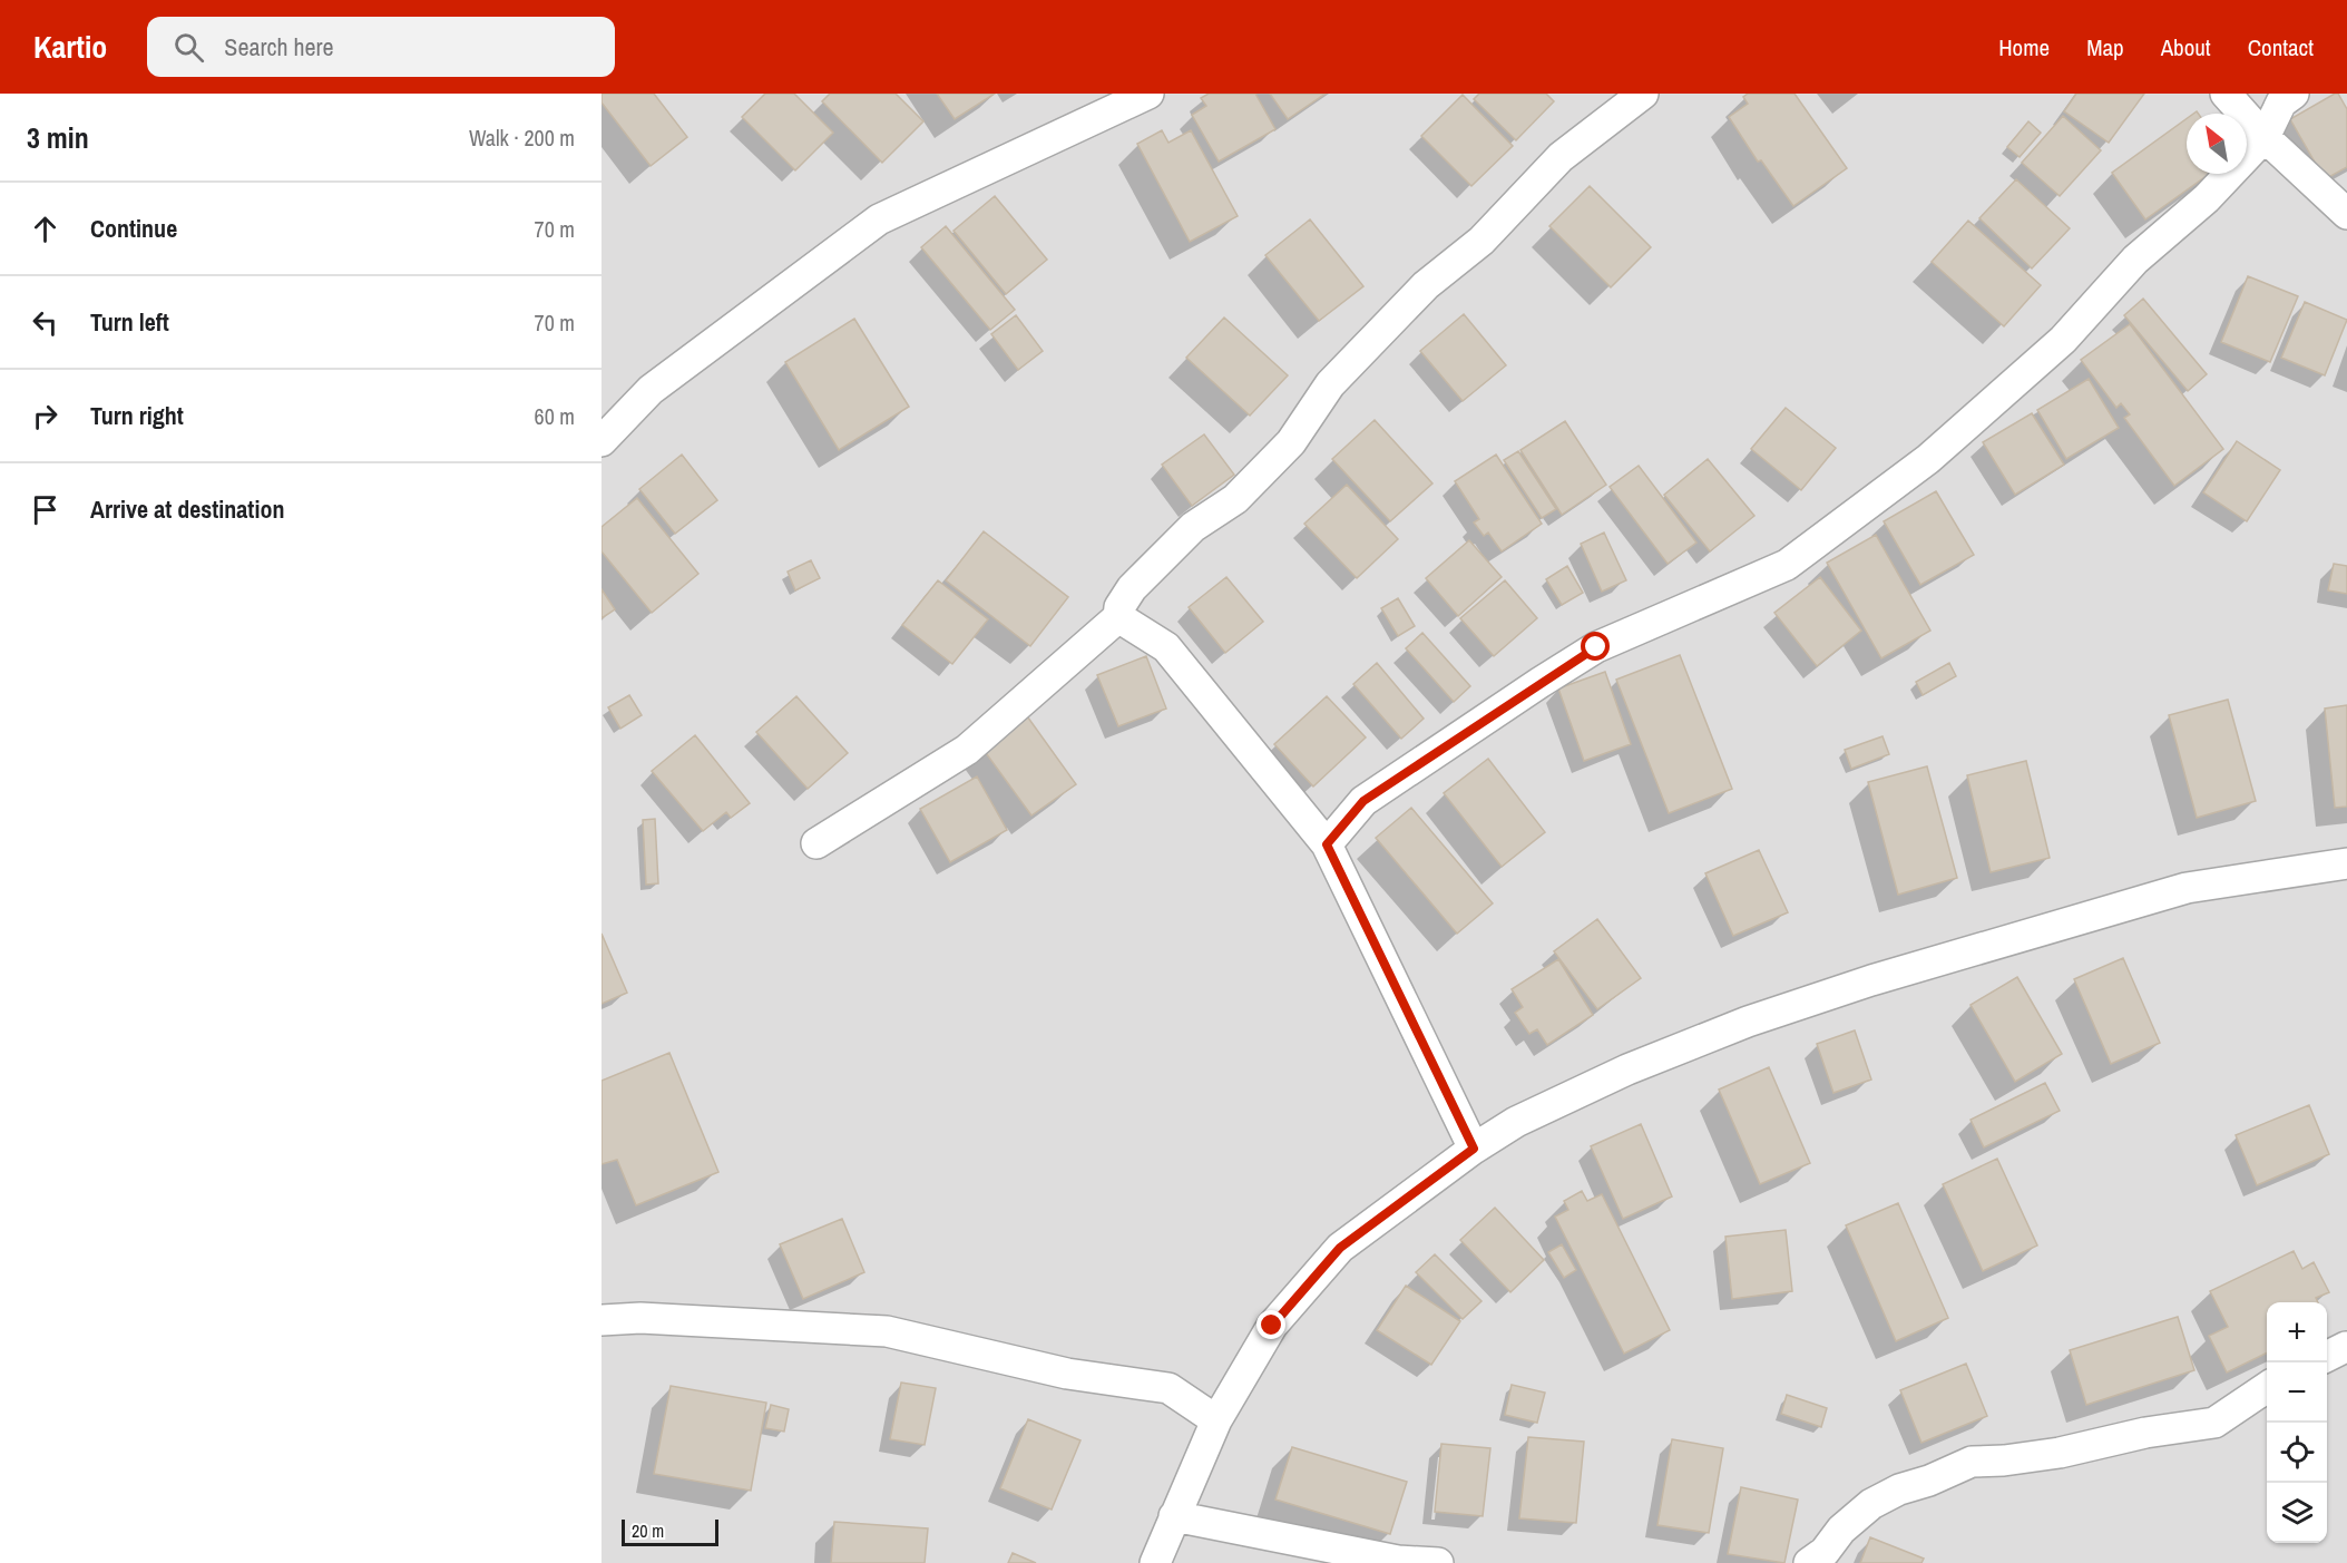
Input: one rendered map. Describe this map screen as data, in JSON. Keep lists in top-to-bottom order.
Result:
{
  "scale_bar": "20 m",
  "north": "top left",
  "page": {
    "header": "Kartio",
    "search": "Search here",
    "nav": [
      "Home",
      "Map",
      "About",
      "Contact"
    ],
    "heading": ["3 min", "Walk · 200 m"],
    "list": [
      ["Continue", "70 m"],
      ["Turn left", "70 m"],
      ["Turn right", "60 m"],
      "Arrive at destination"
    ],
    "map_buttons": ["+", "−"],
    "scale": "20 m"
  }
}
